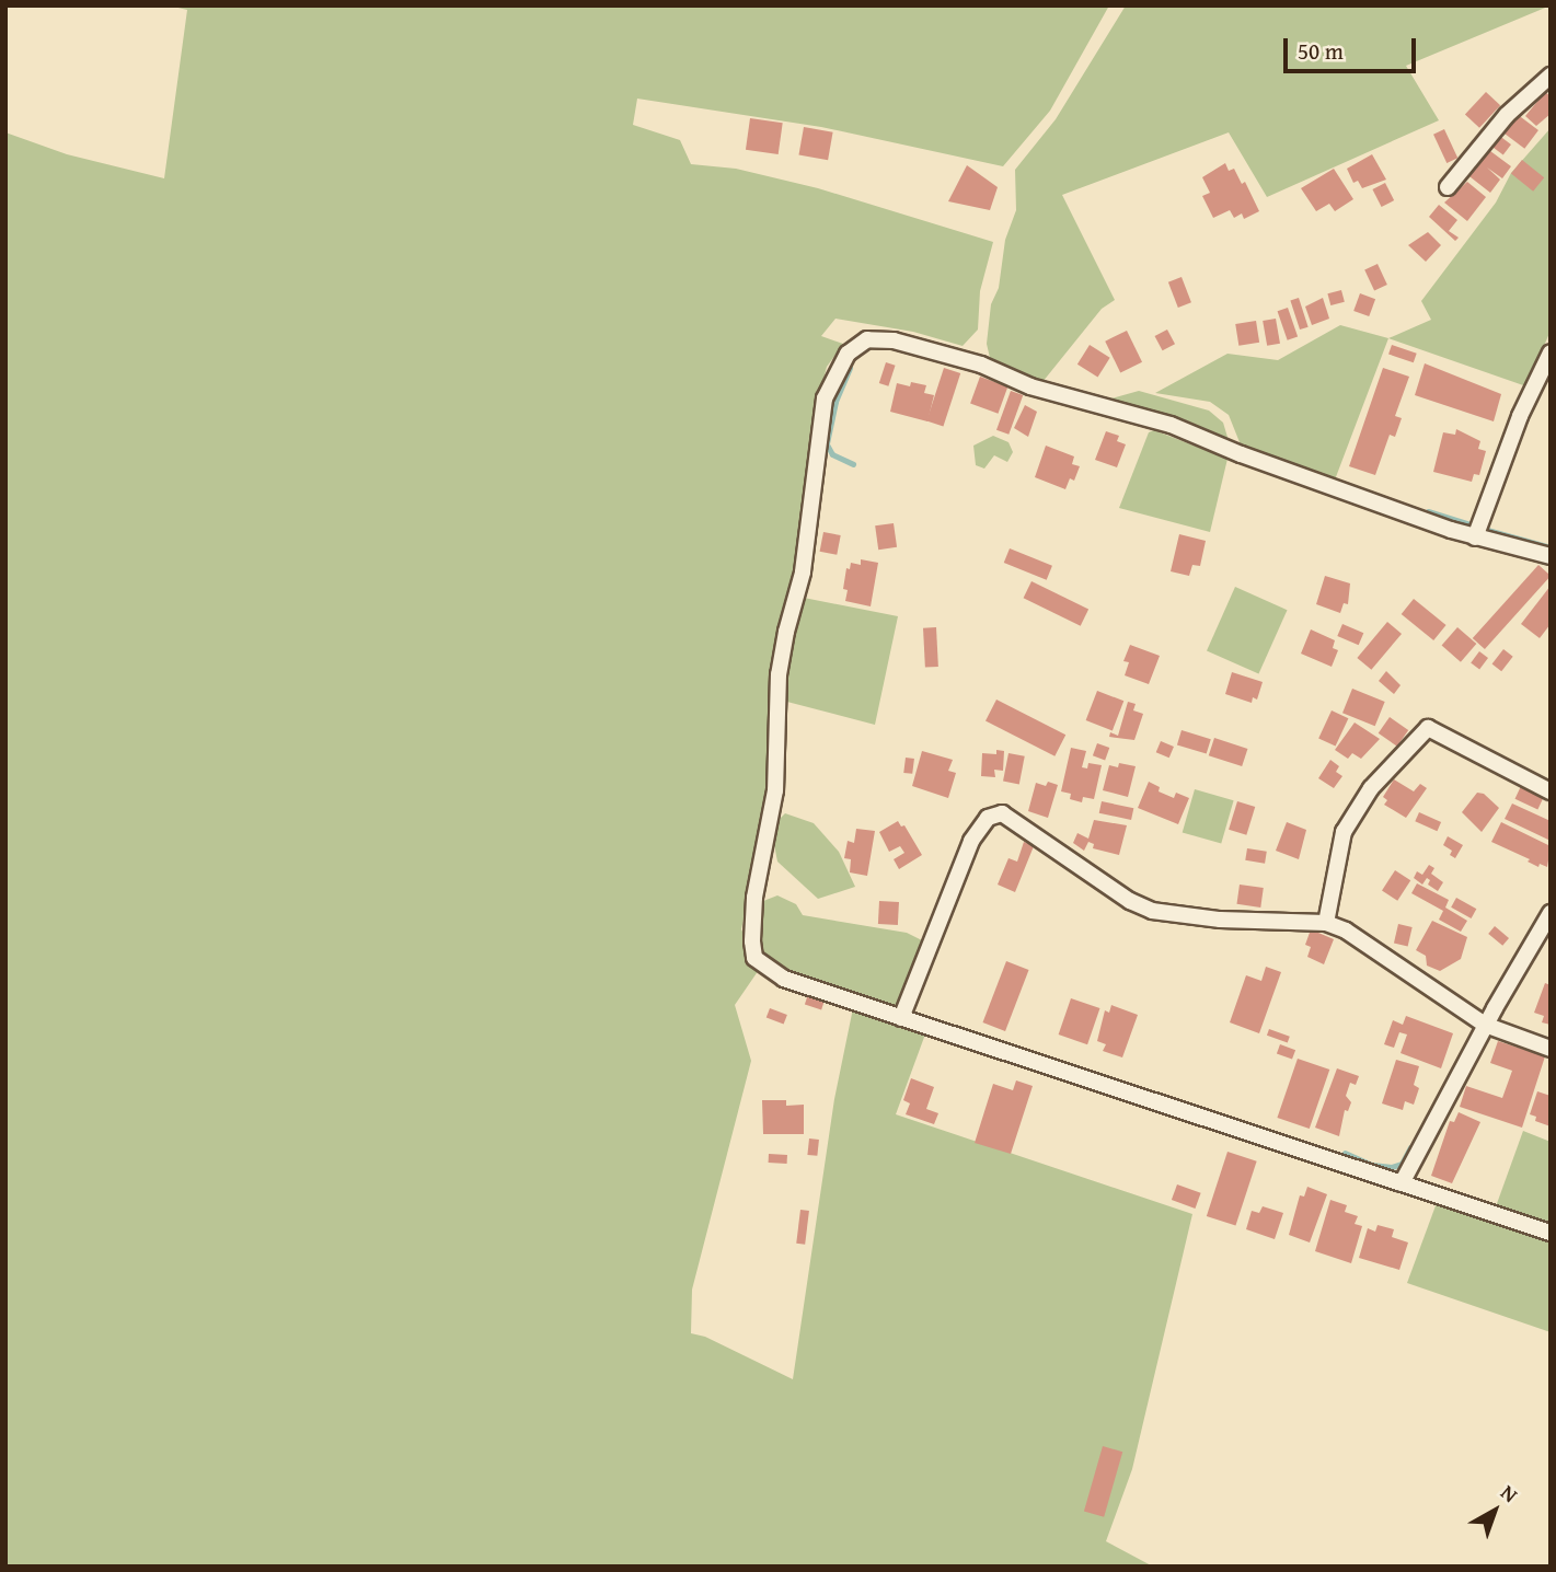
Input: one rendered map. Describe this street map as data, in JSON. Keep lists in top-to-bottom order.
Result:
{
  "scale_bar": "50 m",
  "north": "top right"
}
